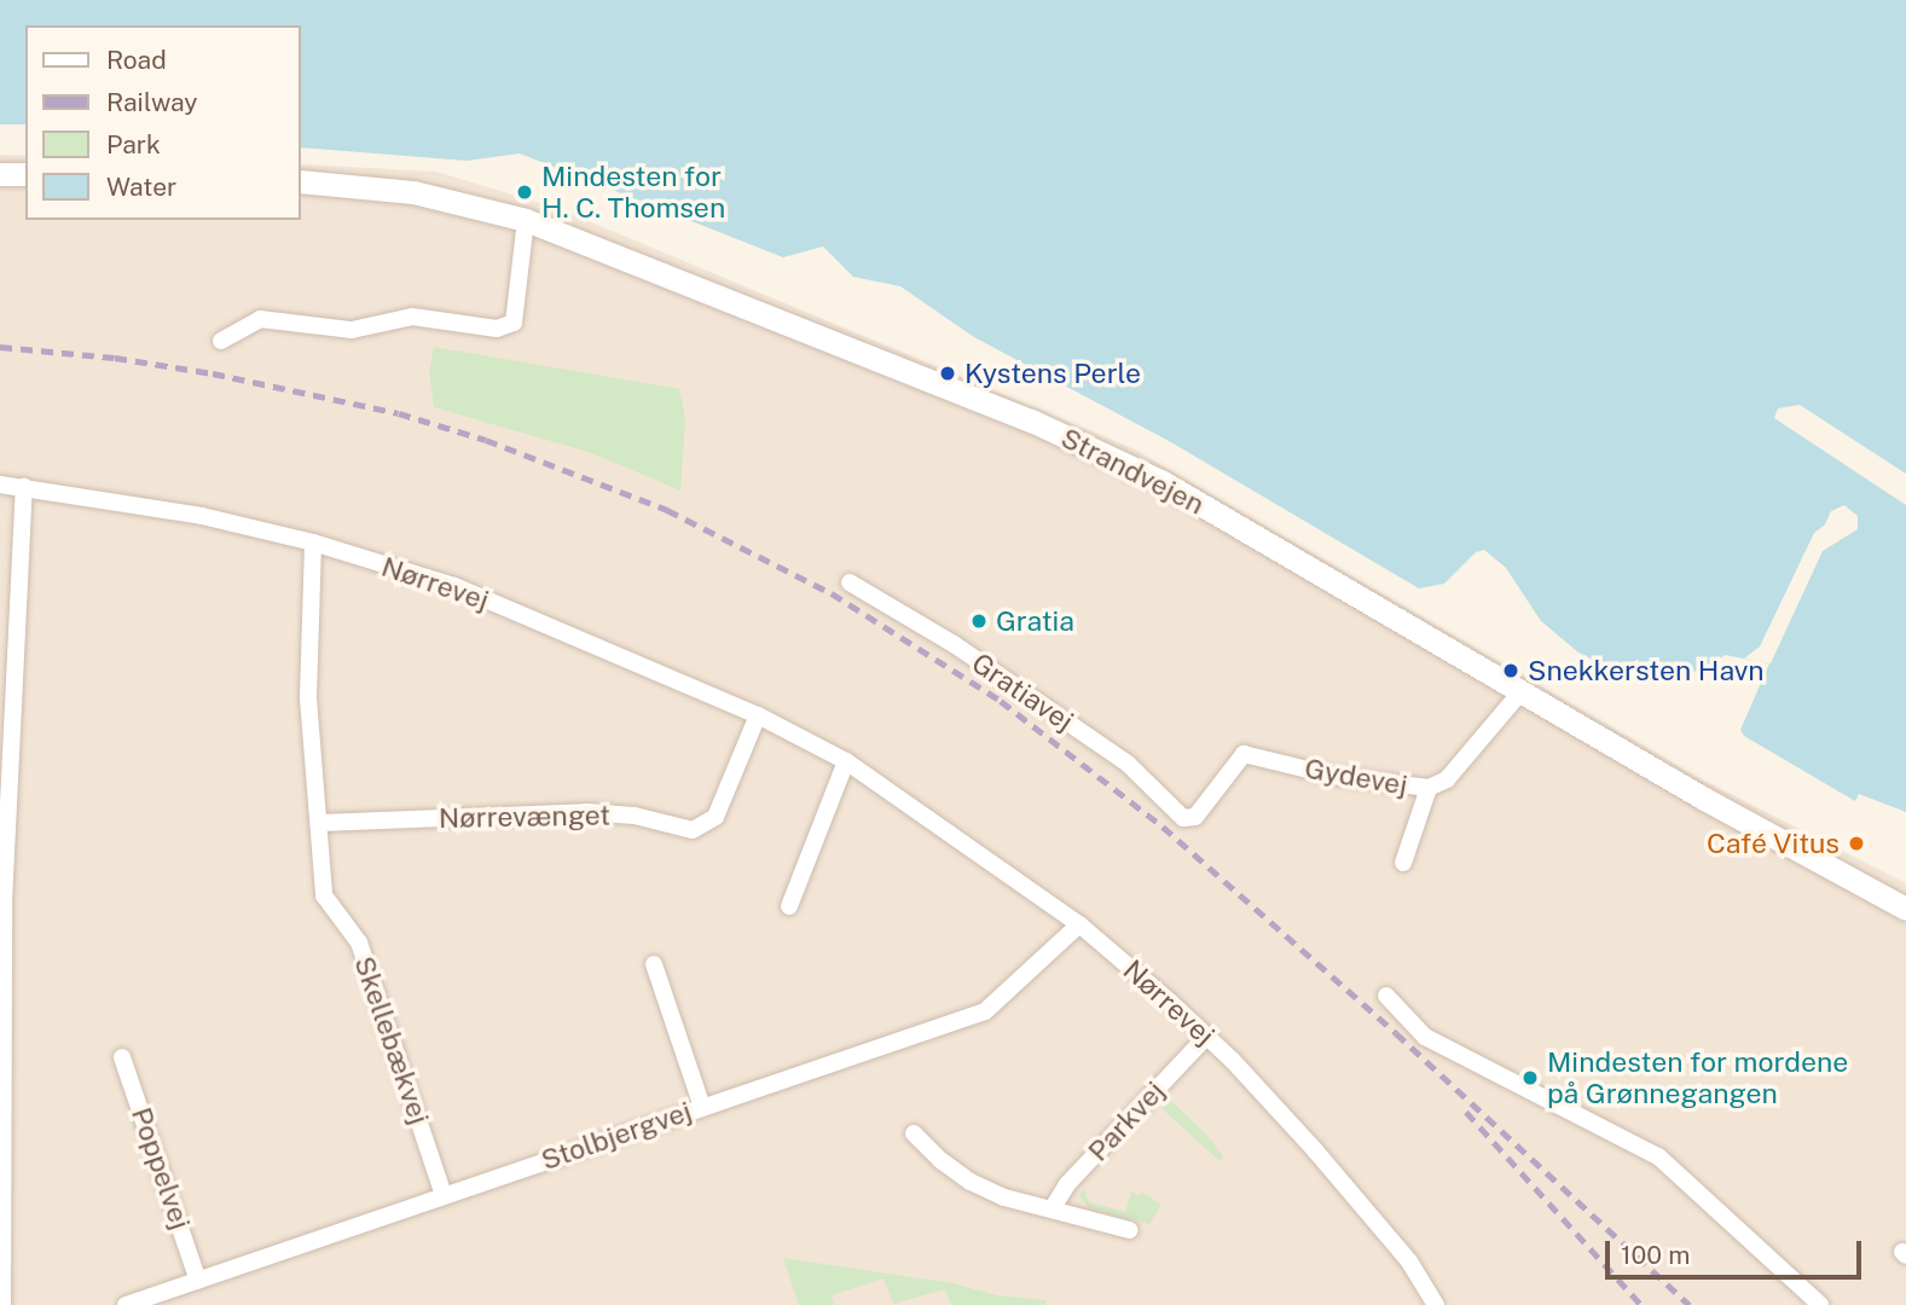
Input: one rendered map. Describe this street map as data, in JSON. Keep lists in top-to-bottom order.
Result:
{
  "streets": {
    "main road": ["Strandvejen"],
    "street": [
      "Nørrevej",
      "Gratiavej",
      "Gydevej",
      "Nørrevænget",
      "Skellebækvej",
      "Parkvej",
      "Stolbjergvej",
      "Poppelvej"
    ]
  },
  "crossings": [
    ["Strandvejen", "Gydevej"],
    ["Nørrevej", "Nørrevænget"],
    ["Nørrevej", "Parkvej"],
    ["Nørrevej", "Stolbjergvej"],
    ["Gratiavej", "Gydevej"],
    ["Nørrevænget", "Skellebækvej"],
    ["Skellebækvej", "Stolbjergvej"],
    ["Stolbjergvej", "Poppelvej"]
  ],
  "places": [
    "Mindesten for H. C. Thomsen",
    "Kystens Perle",
    "Gratia",
    "Snekkersten Havn",
    "Café Vitus",
    "Mindesten for mordene på Grønnegangen"
  ],
  "legend": [
    "Road",
    "Railway",
    "Park",
    "Water"
  ],
  "scale_bar": "100 m"
}
